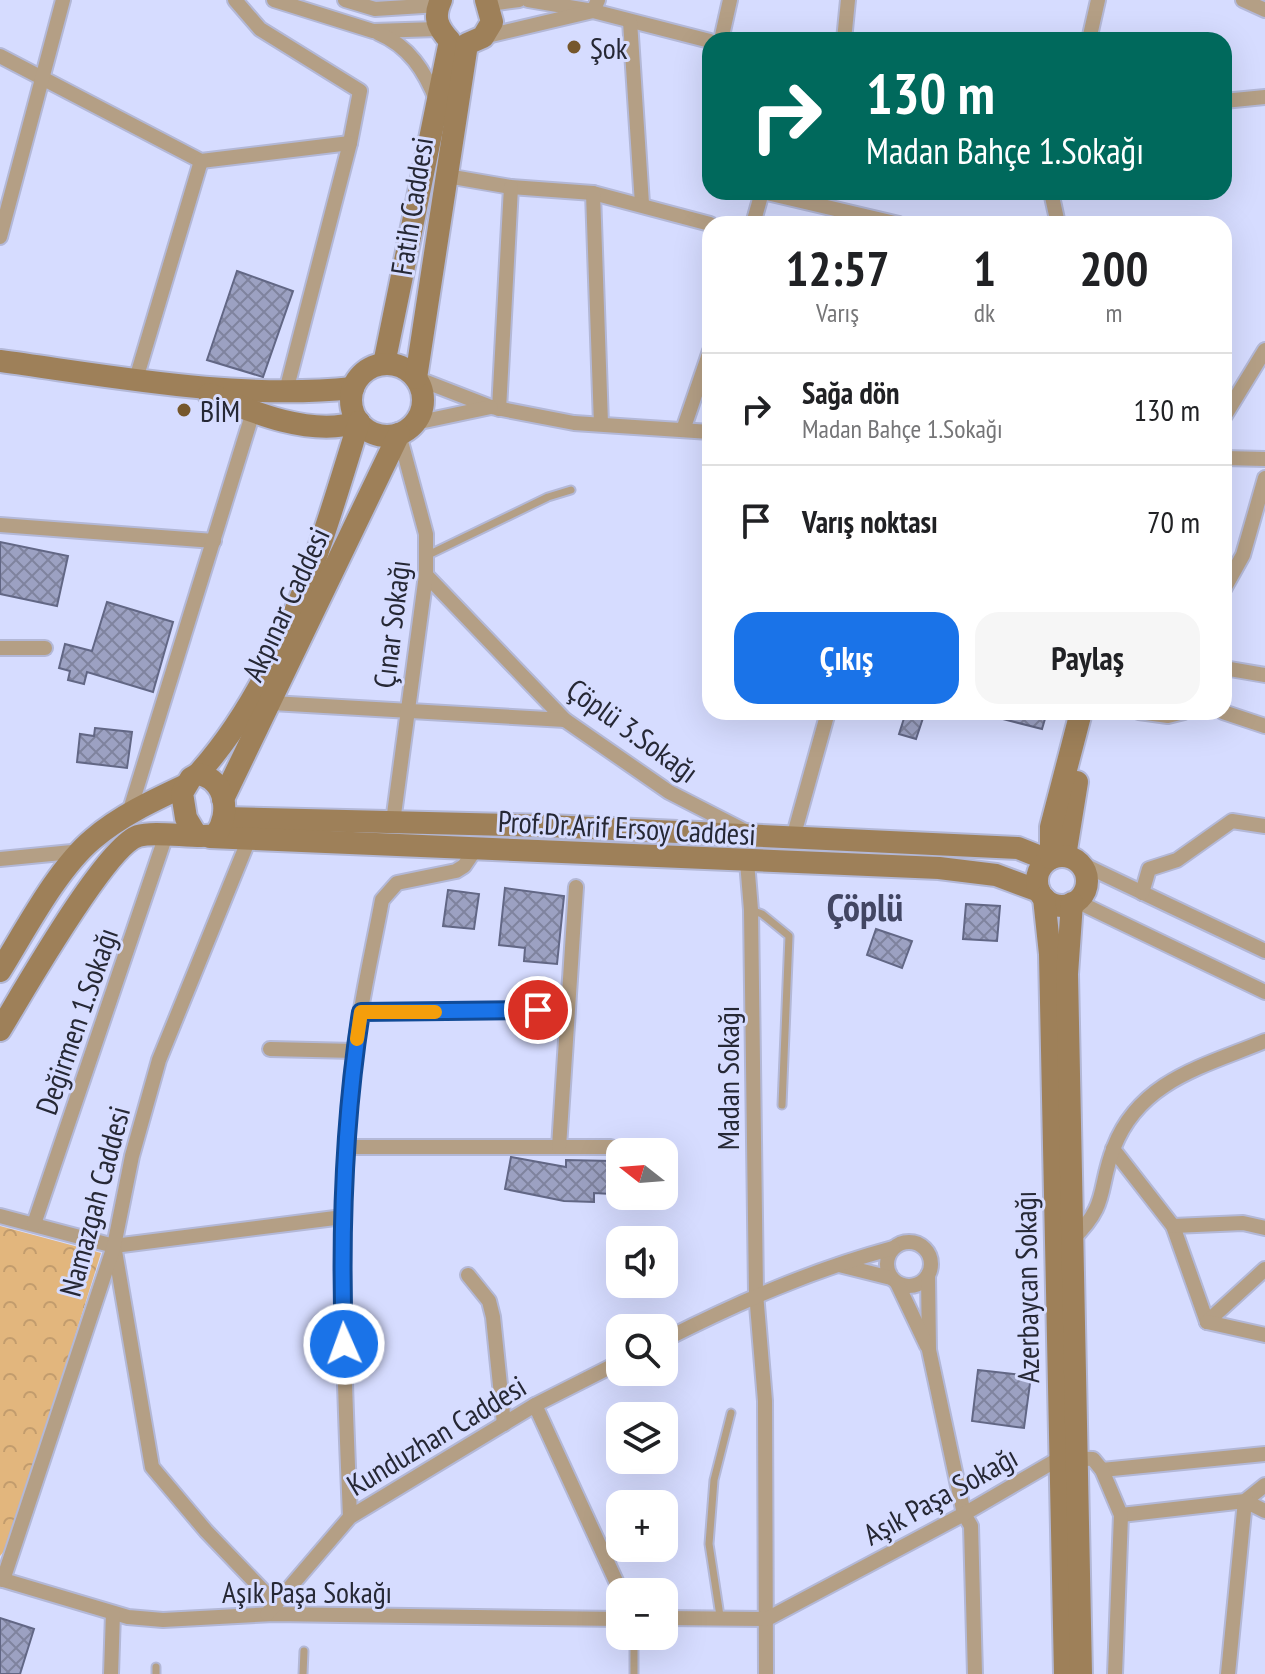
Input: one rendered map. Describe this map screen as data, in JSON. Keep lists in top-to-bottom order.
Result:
{
  "streets": {
    "street": [
      "Fatih Caddesi",
      "Akpınar Caddesi",
      "Çınar Sokağı",
      "Çöplü 3.Sokağı",
      "Prof.Dr.Arif Ersoy Caddesi",
      "Değirmen 1.Sokağı",
      "Madan Sokağı",
      "Namazgah Caddesi",
      "Azerbaycan Sokağı",
      "Kunduzhan Caddesi",
      "Aşık Paşa Sokağı"
    ]
  },
  "crossings": [
    ["Fatih Caddesi", "Akpınar Caddesi"],
    ["Fatih Caddesi", "Çınar Sokağı"],
    ["Akpınar Caddesi", "Çınar Sokağı"],
    ["Akpınar Caddesi", "Prof.Dr.Arif Ersoy Caddesi"],
    ["Çınar Sokağı", "Çöplü 3.Sokağı"],
    ["Çınar Sokağı", "Prof.Dr.Arif Ersoy Caddesi"],
    ["Çöplü 3.Sokağı", "Prof.Dr.Arif Ersoy Caddesi"],
    ["Prof.Dr.Arif Ersoy Caddesi", "Madan Sokağı"],
    ["Prof.Dr.Arif Ersoy Caddesi", "Namazgah Caddesi"],
    ["Prof.Dr.Arif Ersoy Caddesi", "Azerbaycan Sokağı"],
    ["Madan Sokağı", "Aşık Paşa Sokağı"],
    ["Namazgah Caddesi", "Aşık Paşa Sokağı"],
    ["Azerbaycan Sokağı", "Aşık Paşa Sokağı"],
    ["Kunduzhan Caddesi", "Aşık Paşa Sokağı"]
  ],
  "districts": ["Çöplü"],
  "places": ["Şok", "BİM"],
  "north": "left",
  "page": {
    "turn": ["130 m", "Madan Bahçe 1.Sokağı"],
    "eta": [
      "12:57",
      "Varış",
      "1",
      "dk",
      "200",
      "m"
    ],
    "list": [
      {
        "name": "Sağa dön",
        "note": "Madan Bahçe 1.Sokağı",
        "value": "130 m"
      },
      {
        "name": "Varış noktası",
        "value": "70 m"
      }
    ],
    "buttons": ["Çıkış", "Paylaş"],
    "map_buttons": ["+", "−"]
  }
}
